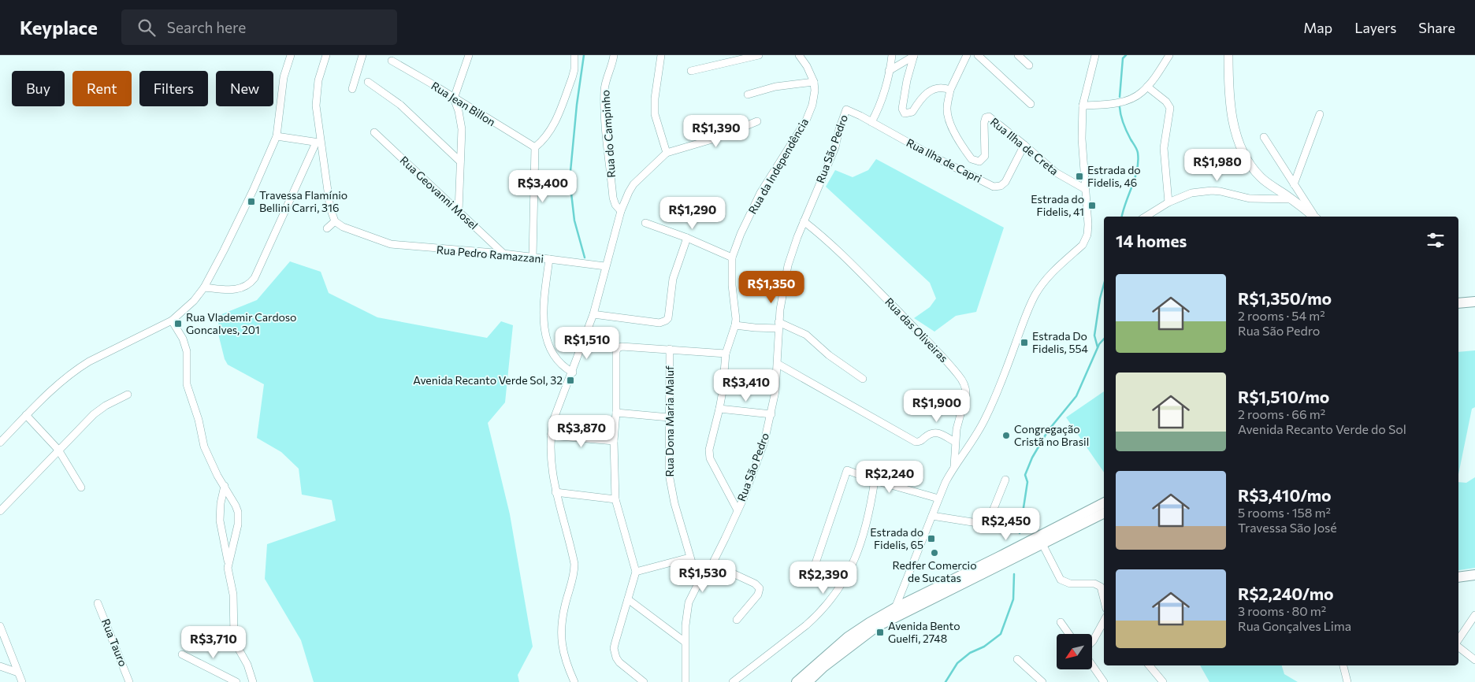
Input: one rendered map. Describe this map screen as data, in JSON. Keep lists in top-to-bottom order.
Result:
{
  "streets": {
    "street": [
      "Rua Jean Billon",
      "Rua do Campinho",
      "Rua Ilha de Creta",
      "Rua São Pedro",
      "Rua Ilha de Capri",
      "Rua da Independência",
      "Rua Geovanni Mosel",
      "Rua Pedro Ramazzani",
      "Rua das Oliveiras",
      "Rua Dona Maria Maluf",
      "Rua Tauro"
    ]
  },
  "crossings": [
    ["Rua Ilha de Creta", "Rua Ilha de Capri"],
    ["Rua São Pedro", "Rua Ilha de Capri"],
    ["Rua São Pedro", "Rua das Oliveiras"],
    ["Rua São Pedro", "Rua Dona Maria Maluf"],
    ["Rua Geovanni Mosel", "Rua Pedro Ramazzani"]
  ],
  "places": {
    "transit": [
      "Estrada do Fidelis, 46",
      "Travessa Flamínio Bellini Carri, 316",
      "Estrada do Fidelis, 41",
      "Rua Vlademir Cardoso Goncalves, 201",
      "Estrada Do Fidelis, 554",
      "Avenida Recanto Verde Sol, 32",
      "Estrada do Fidelis, 65",
      "Avenida Bento Guelfi, 2748"
    ],
    "other": ["Congregação Cristã no Brasil", "Redfer Comercio de Sucatas"]
  },
  "north": "bottom left",
  "page": {
    "header": "Keyplace",
    "search": "Search here",
    "nav": ["Map", "Layers", "Share"],
    "chip": [
      "Buy",
      "Rent",
      "Filters",
      "New"
    ],
    "price": [
      "R$1,390",
      "R$1,980",
      "R$3,400",
      "R$1,290",
      "R$1,350",
      "R$1,510",
      "R$3,410",
      "R$1,900",
      "R$3,870",
      "R$2,240",
      "R$2,450",
      "R$1,530",
      "R$2,390",
      "R$3,710"
    ],
    "heading": "14 homes",
    "list": [
      {
        "name": "R$1,350/mo",
        "note": "2 rooms · 54 m² · Rua São Pedro"
      },
      {
        "name": "R$1,510/mo",
        "note": "2 rooms · 66 m² · Avenida Recanto Verde do Sol"
      },
      {
        "name": "R$3,410/mo",
        "note": "5 rooms · 158 m² · Travessa São José"
      },
      {
        "name": "R$2,240/mo",
        "note": "3 rooms · 80 m² · Rua Gonçalves Lima"
      }
    ]
  }
}
